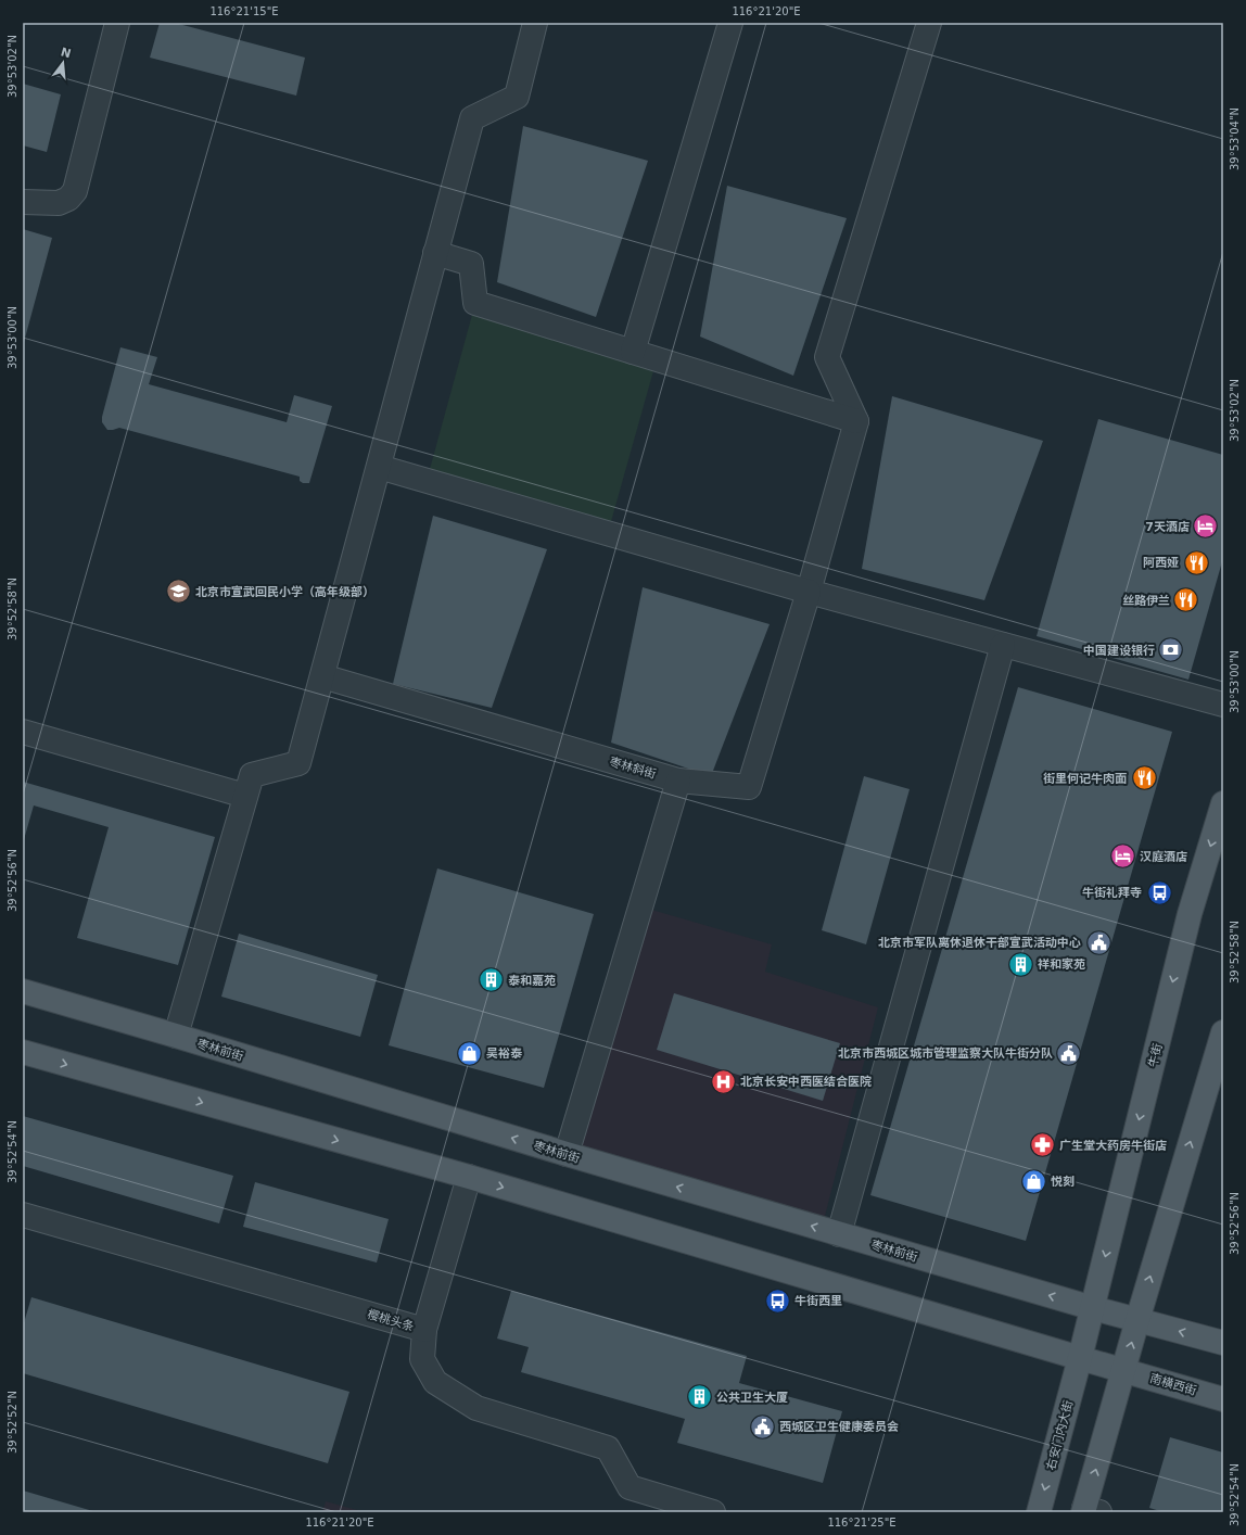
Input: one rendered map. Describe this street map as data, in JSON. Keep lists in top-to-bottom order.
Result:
{
  "streets": {
    "main road": [
      "枣林前街",
      "牛街",
      "南横西街",
      "右安门内大街"
    ],
    "street": ["枣林斜街", "樱桃头条"]
  },
  "crossings": [
    ["枣林前街", "牛街"],
    ["牛街", "南横西街"],
    ["牛街", "右安门内大街"],
    ["南横西街", "右安门内大街"]
  ],
  "places": {
    "hotel": ["7天酒店", "汉庭酒店"],
    "restaurant": ["阿西娅", "丝路伊兰", "街里何记牛肉面"],
    "school or university": ["北京市宣武回民小学（高年级部）"],
    "bank": ["中国建设银行"],
    "bus stop": ["牛街礼拜寺", "牛街西里"],
    "public building": ["北京市军队离休退休干部宣武活动中心", "北京市西城区城市管理监察大队牛街分队", "西城区卫生健康委员会"],
    "building": ["祥和家苑", "泰和嘉苑", "公共卫生大厦"],
    "shop": ["吴裕泰", "悦刻"],
    "hospital": ["北京长安中西医结合医院"],
    "pharmacy": ["广生堂大药房牛街店"]
  },
  "north": "top",
  "coordinates": [
    "116°21'15\"E",
    "116°21'20\"E",
    "39°53'02\"N",
    "39°53'04\"N",
    "39°53'00\"N",
    "39°52'58\"N",
    "39°52'56\"N",
    "39°52'54\"N",
    "39°52'52\"N",
    "116°21'25\"E"
  ]
}
